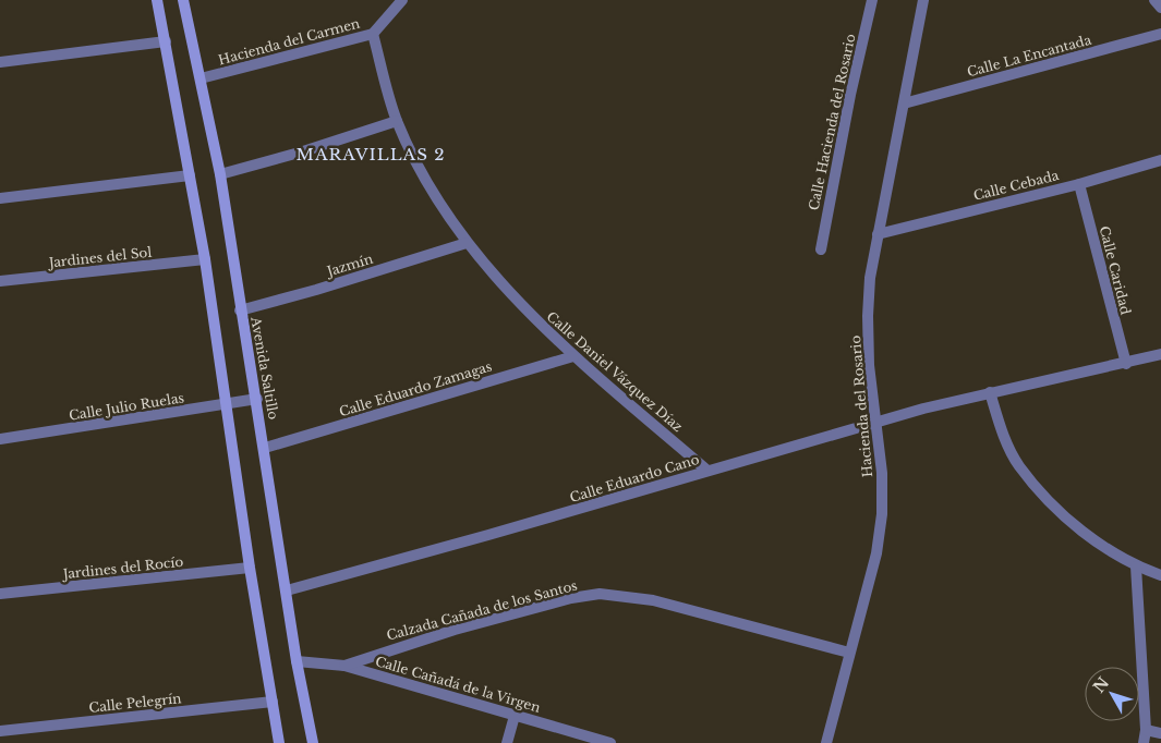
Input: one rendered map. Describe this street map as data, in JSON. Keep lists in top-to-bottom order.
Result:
{
  "streets": {
    "street": [
      "Hacienda del Carmen",
      "Calle La Encantada",
      "Calle Hacienda del Rosario",
      "Calle Cebada",
      "Jardines del Sol",
      "Jazmín",
      "Calle Caridad",
      "Avenida Saltillo",
      "Calle Daniel Vázquez Díaz",
      "Calle Eduardo Zamagas",
      "Calle Julio Ruelas",
      "Hacienda del Rosario",
      "Calle Eduardo Cano",
      "Jardines del Rocío",
      "Calzada Cañada de los Santos",
      "Calle Cañadá de la Virgen",
      "Calle Pelegrín"
    ]
  },
  "crossings": [
    ["Hacienda del Carmen", "Avenida Saltillo"],
    ["Hacienda del Carmen", "Calle Daniel Vázquez Díaz"],
    ["Calle La Encantada", "Hacienda del Rosario"],
    ["Calle Cebada", "Calle Caridad"],
    ["Calle Cebada", "Hacienda del Rosario"],
    ["Jazmín", "Avenida Saltillo"],
    ["Jazmín", "Calle Daniel Vázquez Díaz"],
    ["Calle Caridad", "Calle Eduardo Cano"],
    ["Avenida Saltillo", "Calle Eduardo Zamagas"],
    ["Avenida Saltillo", "Calle Julio Ruelas"],
    ["Avenida Saltillo", "Calle Eduardo Cano"],
    ["Avenida Saltillo", "Calle Cañadá de la Virgen"],
    ["Calle Daniel Vázquez Díaz", "Calle Eduardo Zamagas"],
    ["Calle Daniel Vázquez Díaz", "Calle Eduardo Cano"],
    ["Hacienda del Rosario", "Calle Eduardo Cano"],
    ["Hacienda del Rosario", "Calzada Cañada de los Santos"],
    ["Calzada Cañada de los Santos", "Calle Cañadá de la Virgen"]
  ],
  "districts": ["MARAVILLAS 2"],
  "north": "top left"
}
